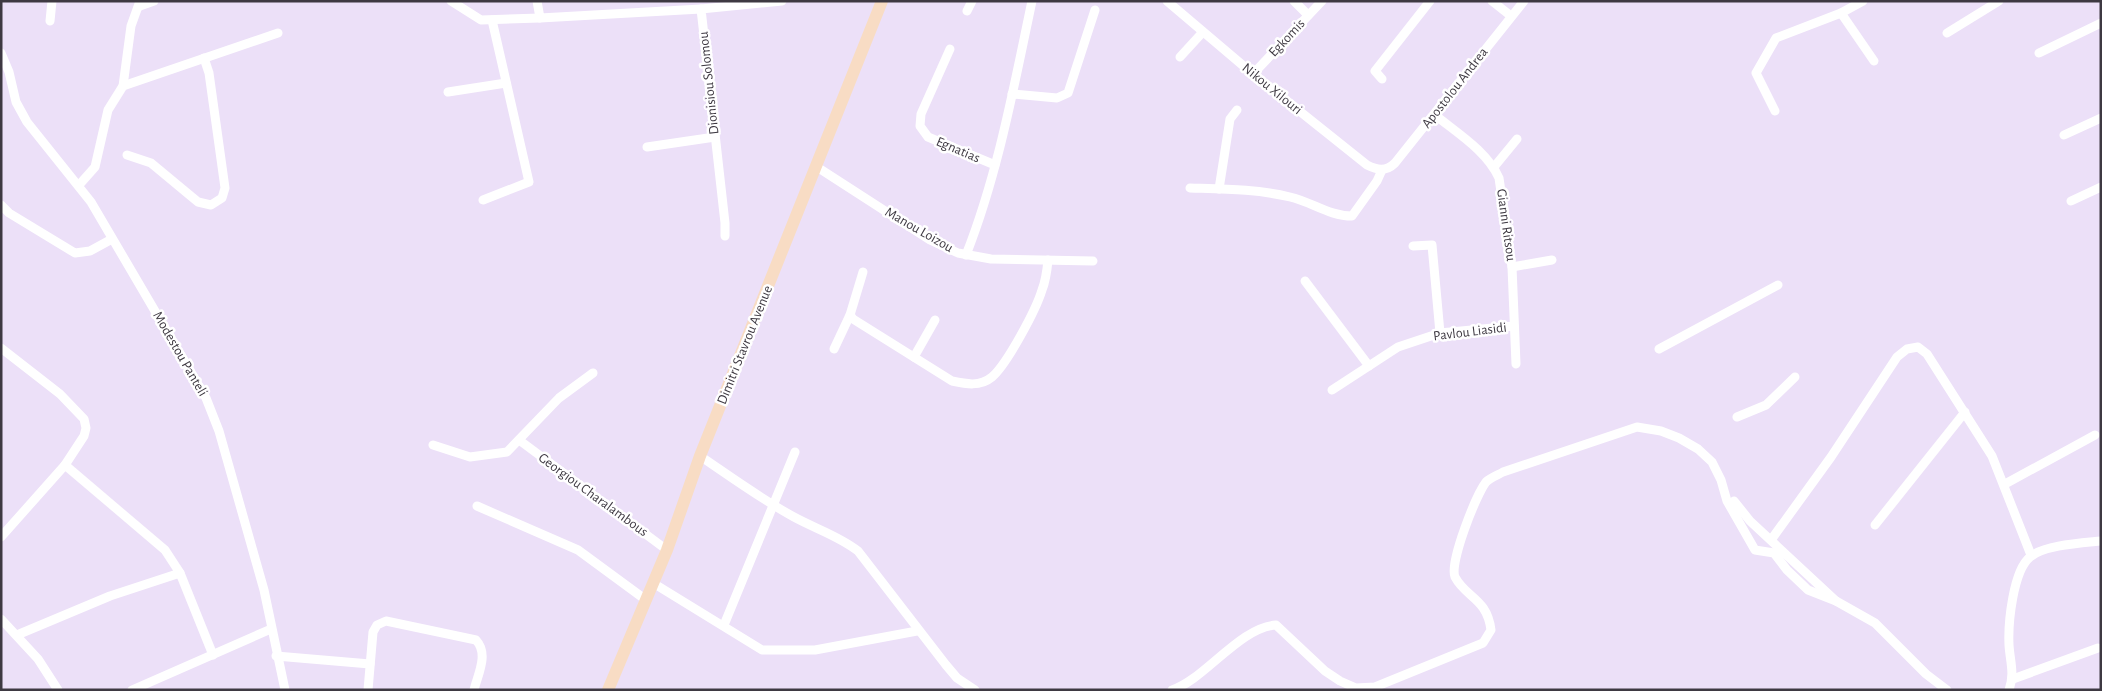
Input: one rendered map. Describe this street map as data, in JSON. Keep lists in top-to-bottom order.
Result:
{
  "streets": {
    "main road": ["Dimitri Stavrou Avenue"],
    "street": [
      "Egkomis",
      "Dionisiou Solomou",
      "Apostolou Andrea",
      "Nikou Xilouri",
      "Egnatias",
      "Gianni Ritsou",
      "Manou Loizou",
      "Pavlou Liasidi",
      "Modestou Panteli",
      "Georgiou Charalambous"
    ]
  },
  "crossings": [
    ["Egkomis", "Nikou Xilouri"],
    ["Apostolou Andrea", "Nikou Xilouri"],
    ["Egnatias", "Manou Loizou"],
    ["Gianni Ritsou", "Pavlou Liasidi"],
    ["Manou Loizou", "Dimitri Stavrou Avenue"],
    ["Dimitri Stavrou Avenue", "Georgiou Charalambous"]
  ]
}
